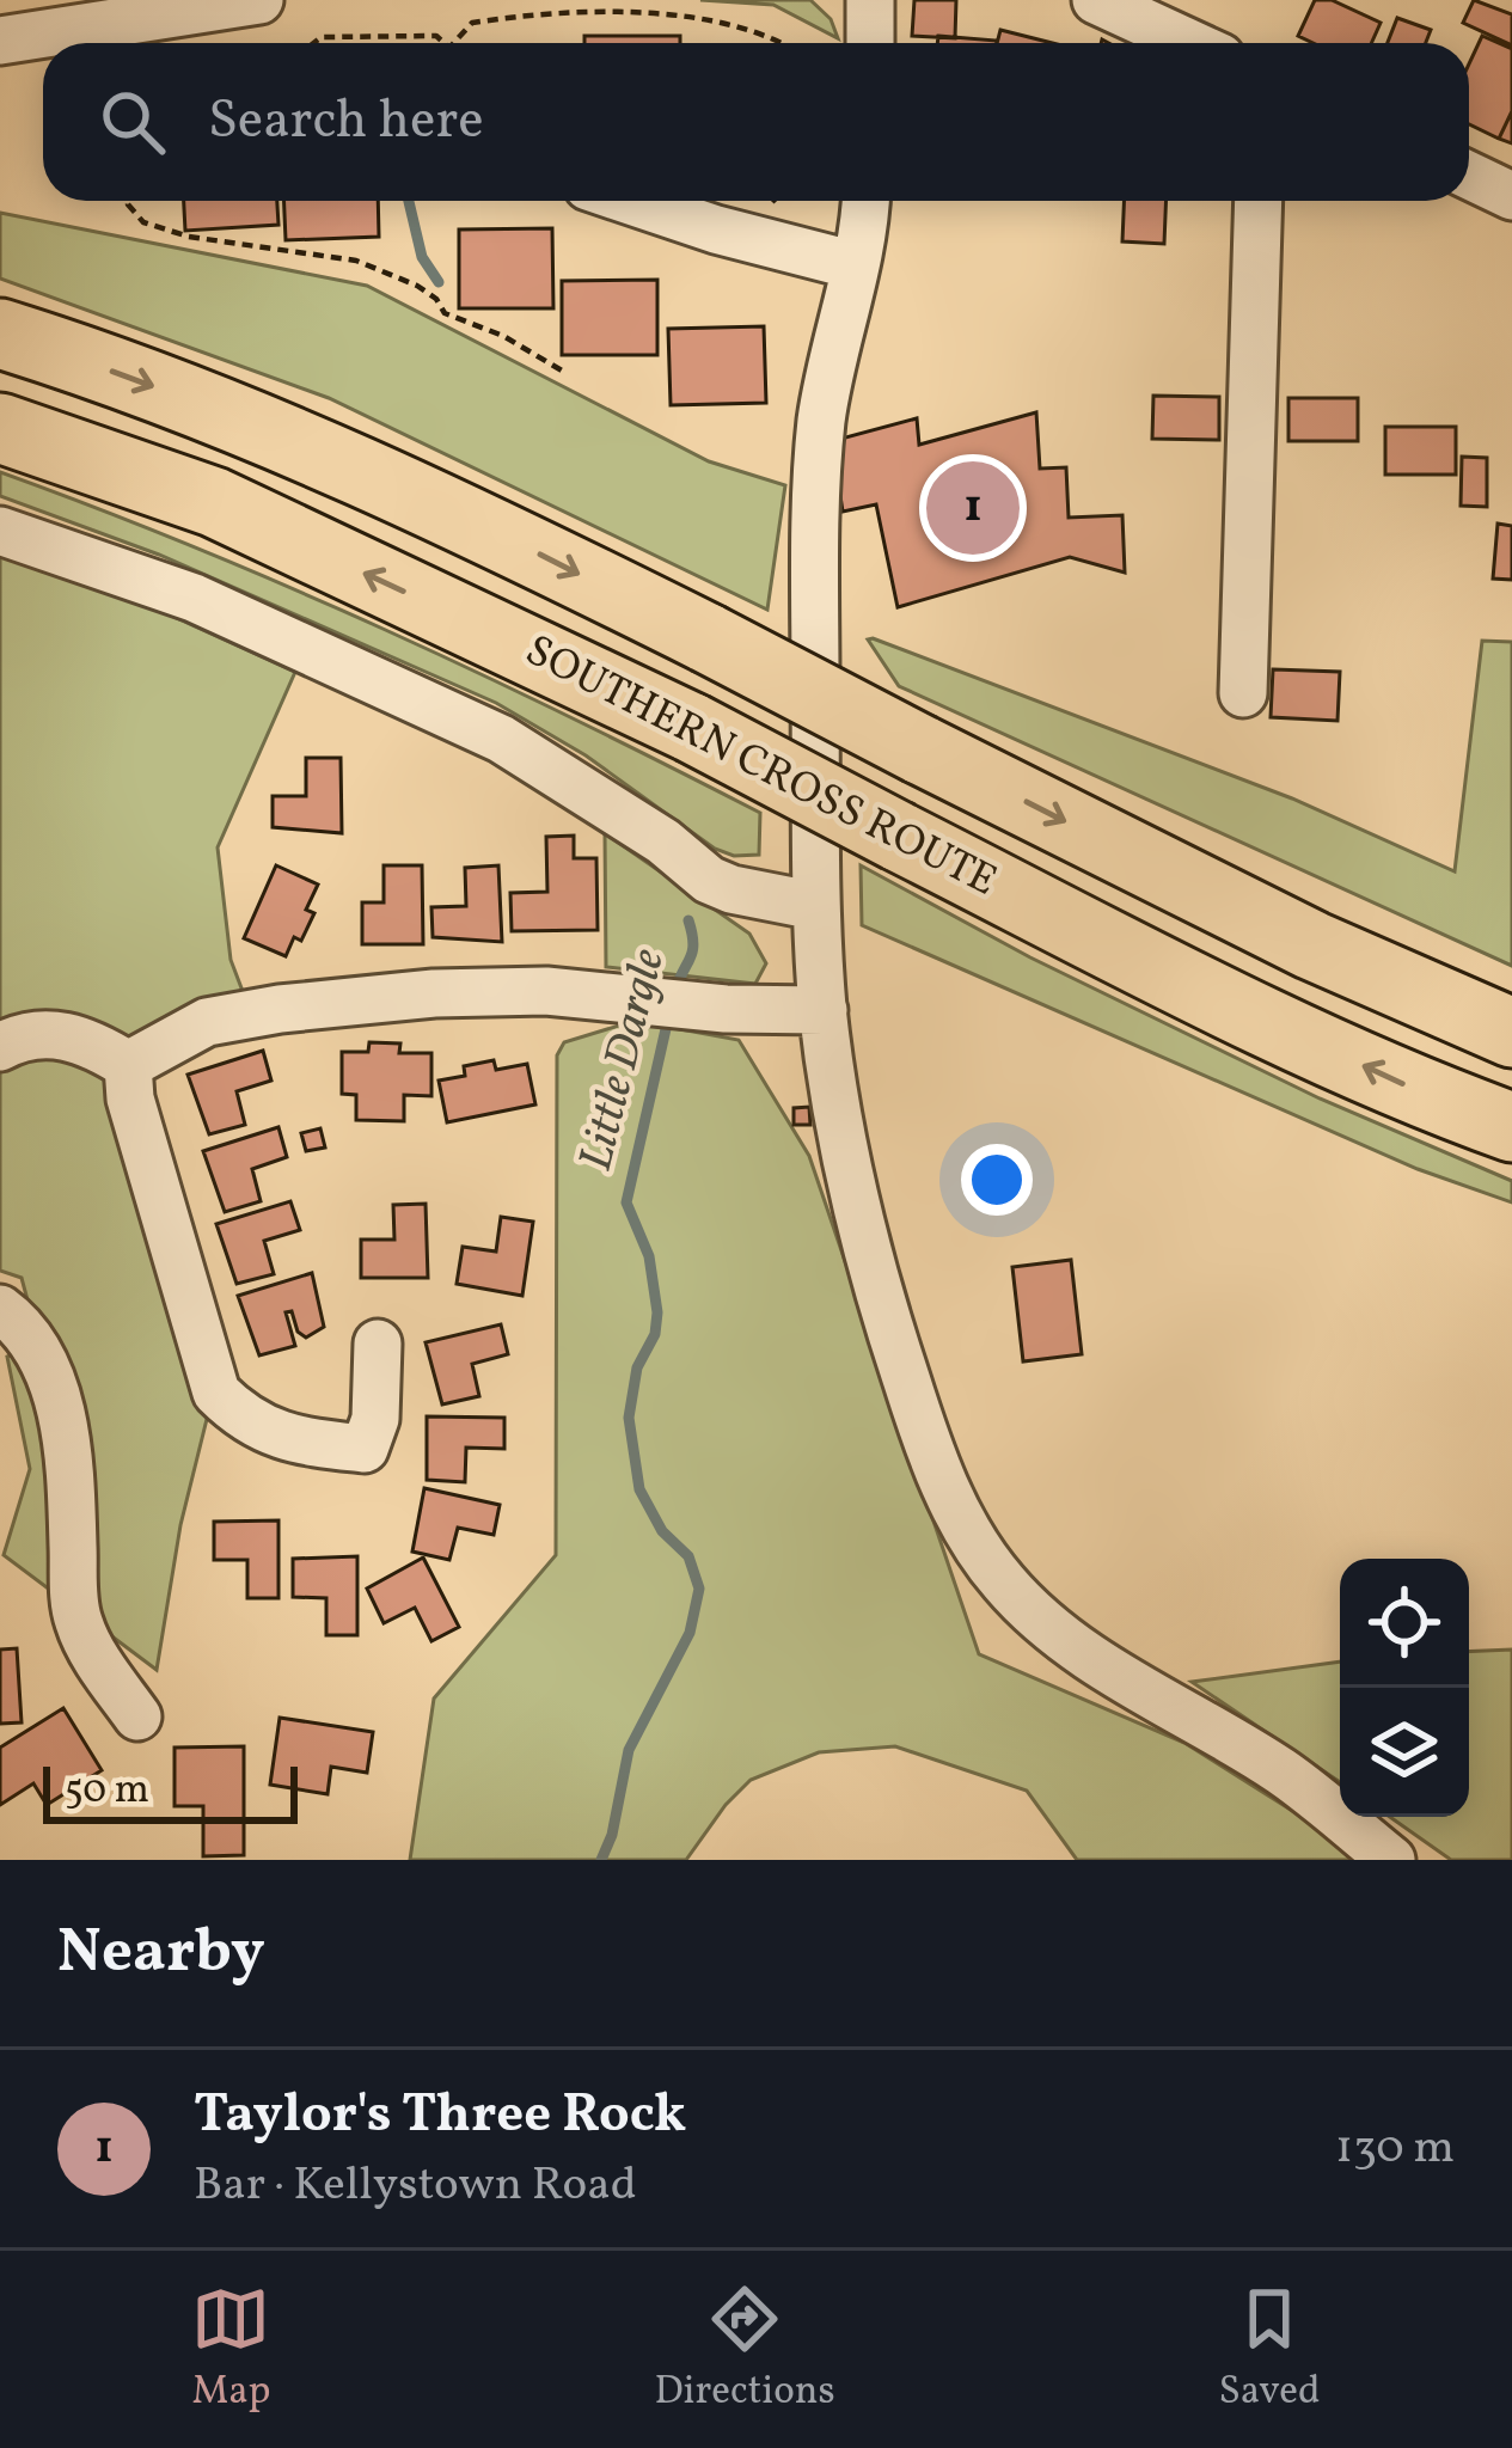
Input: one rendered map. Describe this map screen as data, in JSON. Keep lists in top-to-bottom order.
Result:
{
  "streets": {
    "highway": ["SOUTHERN CROSS ROUTE"]
  },
  "water": ["Little Dargle"],
  "scale_bar": "50 m",
  "page": {
    "search": "Search here",
    "pins": "1",
    "scale": "50 m",
    "heading": "Nearby",
    "list": [
      {
        "mark": "1",
        "name": "Taylor's Three Rock",
        "note": "Bar · Kellystown Road",
        "value": "130 m"
      }
    ],
    "nav": ["Map", "Directions", "Saved"]
  }
}
